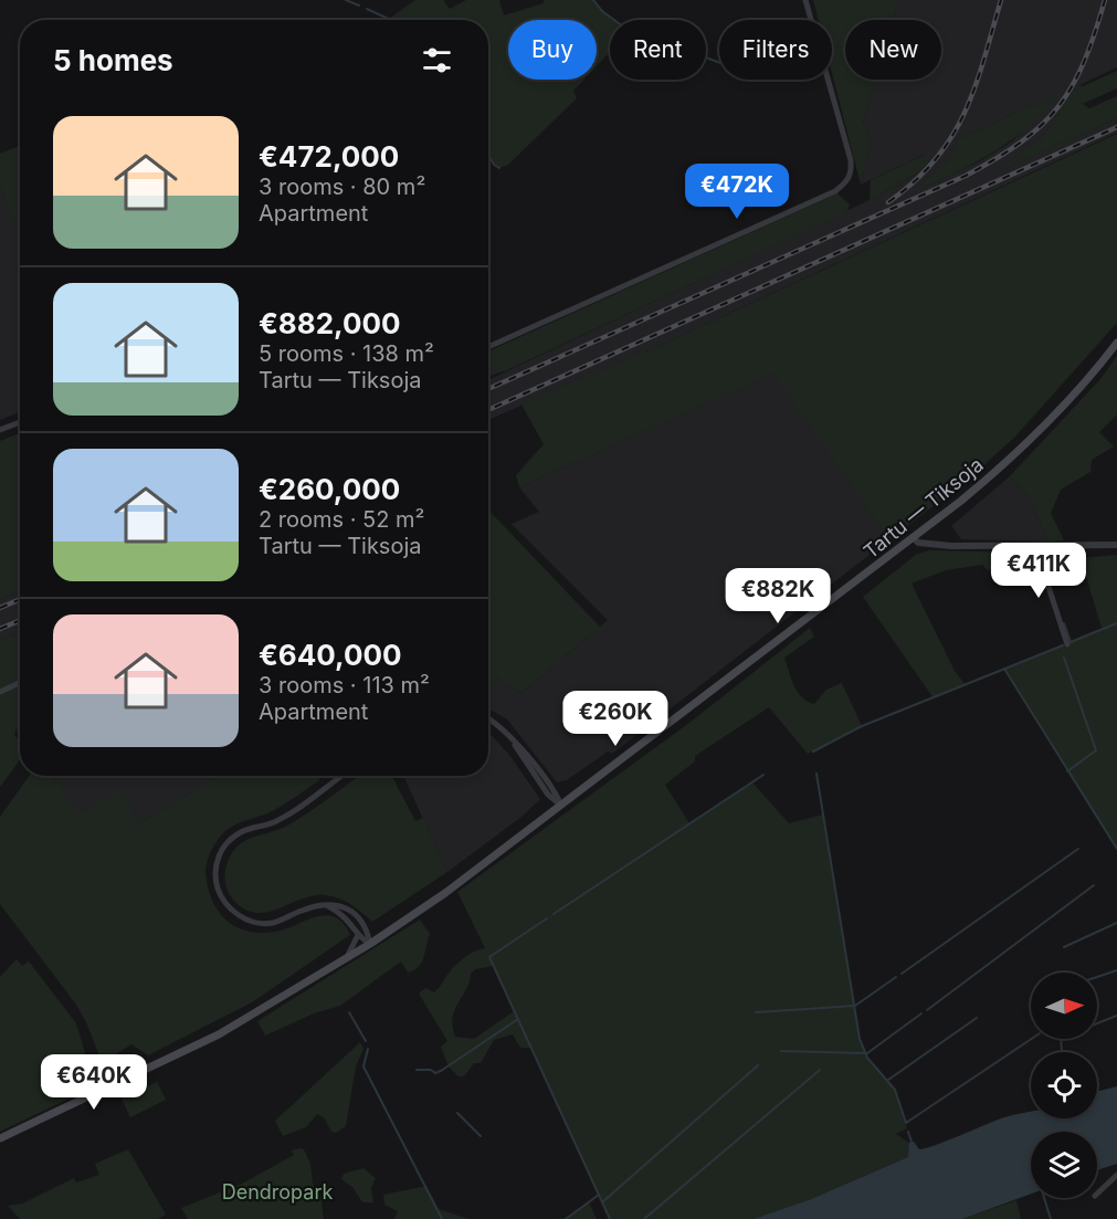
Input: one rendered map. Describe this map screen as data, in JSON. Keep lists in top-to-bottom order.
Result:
{
  "streets": {
    "main road": ["Tartu — Tiksoja"]
  },
  "parks": ["Dendropark"],
  "north": "right",
  "page": {
    "chip": [
      "Buy",
      "Rent",
      "Filters",
      "New"
    ],
    "heading": "5 homes",
    "list": [
      {
        "name": "€472,000",
        "note": "3 rooms · 80 m² · Apartment"
      },
      {
        "name": "€882,000",
        "note": "5 rooms · 138 m² · Tartu — Tiksoja"
      },
      {
        "name": "€260,000",
        "note": "2 rooms · 52 m² · Tartu — Tiksoja"
      },
      {
        "name": "€640,000",
        "note": "3 rooms · 113 m² · Apartment"
      }
    ],
    "price": [
      "€472K",
      "€411K",
      "€882K",
      "€260K",
      "€640K"
    ]
  }
}
